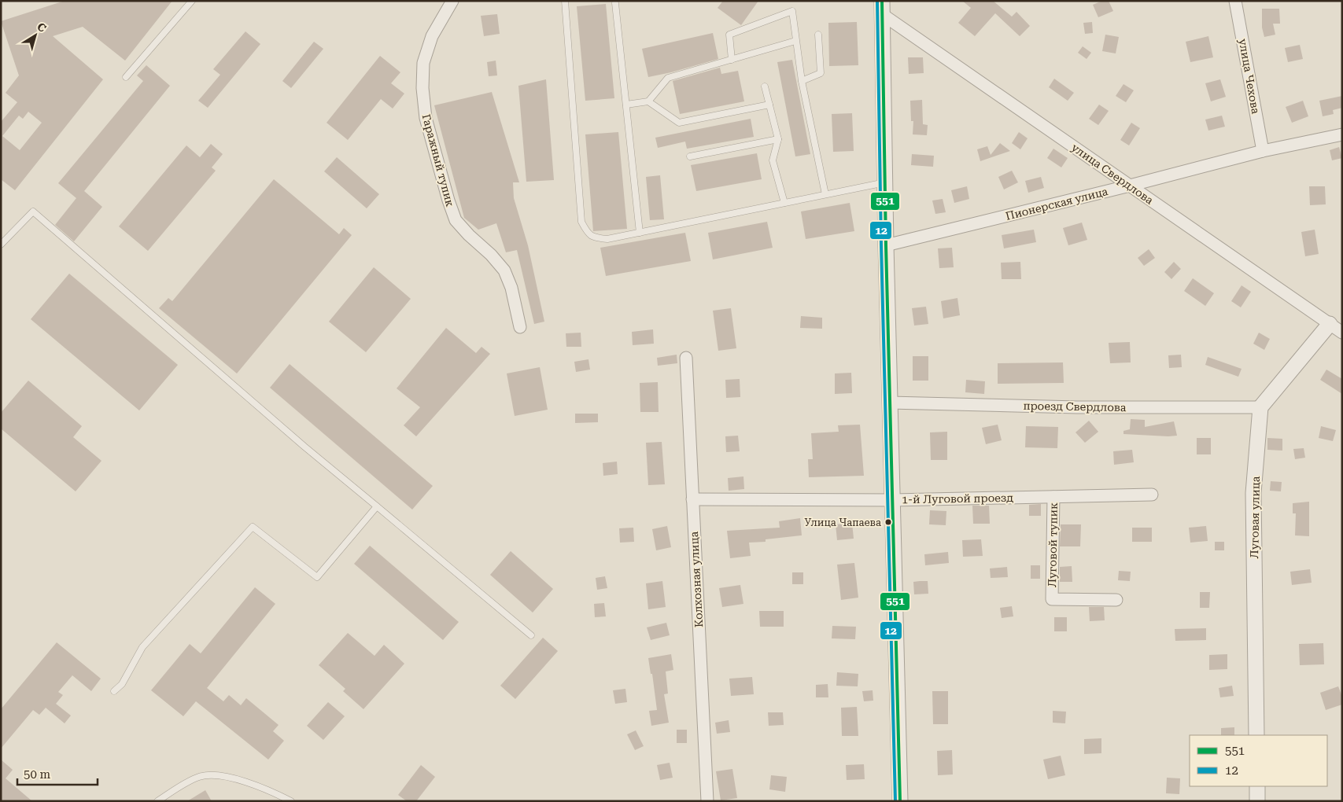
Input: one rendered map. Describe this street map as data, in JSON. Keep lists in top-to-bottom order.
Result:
{
  "streets": {
    "street": [
      "улица Чехова",
      "Гаражный тупик",
      "улица Свердлова",
      "Пионерская улица",
      "проезд Свердлова",
      "1-й Луговой проезд",
      "Луговая улица",
      "Луговой тупик",
      "Колхозная улица"
    ]
  },
  "crossings": [
    ["улица Чехова", "Пионерская улица"],
    ["улица Свердлова", "Пионерская улица"],
    ["проезд Свердлова", "Луговая улица"],
    ["1-й Луговой проезд", "Луговой тупик"],
    ["1-й Луговой проезд", "Колхозная улица"]
  ],
  "places": ["Улица Чапаева"],
  "lines": ["transit line 551", "transit line 12"],
  "legend": ["551", "12"],
  "scale_bar": "50 m",
  "north": "top right"
}
